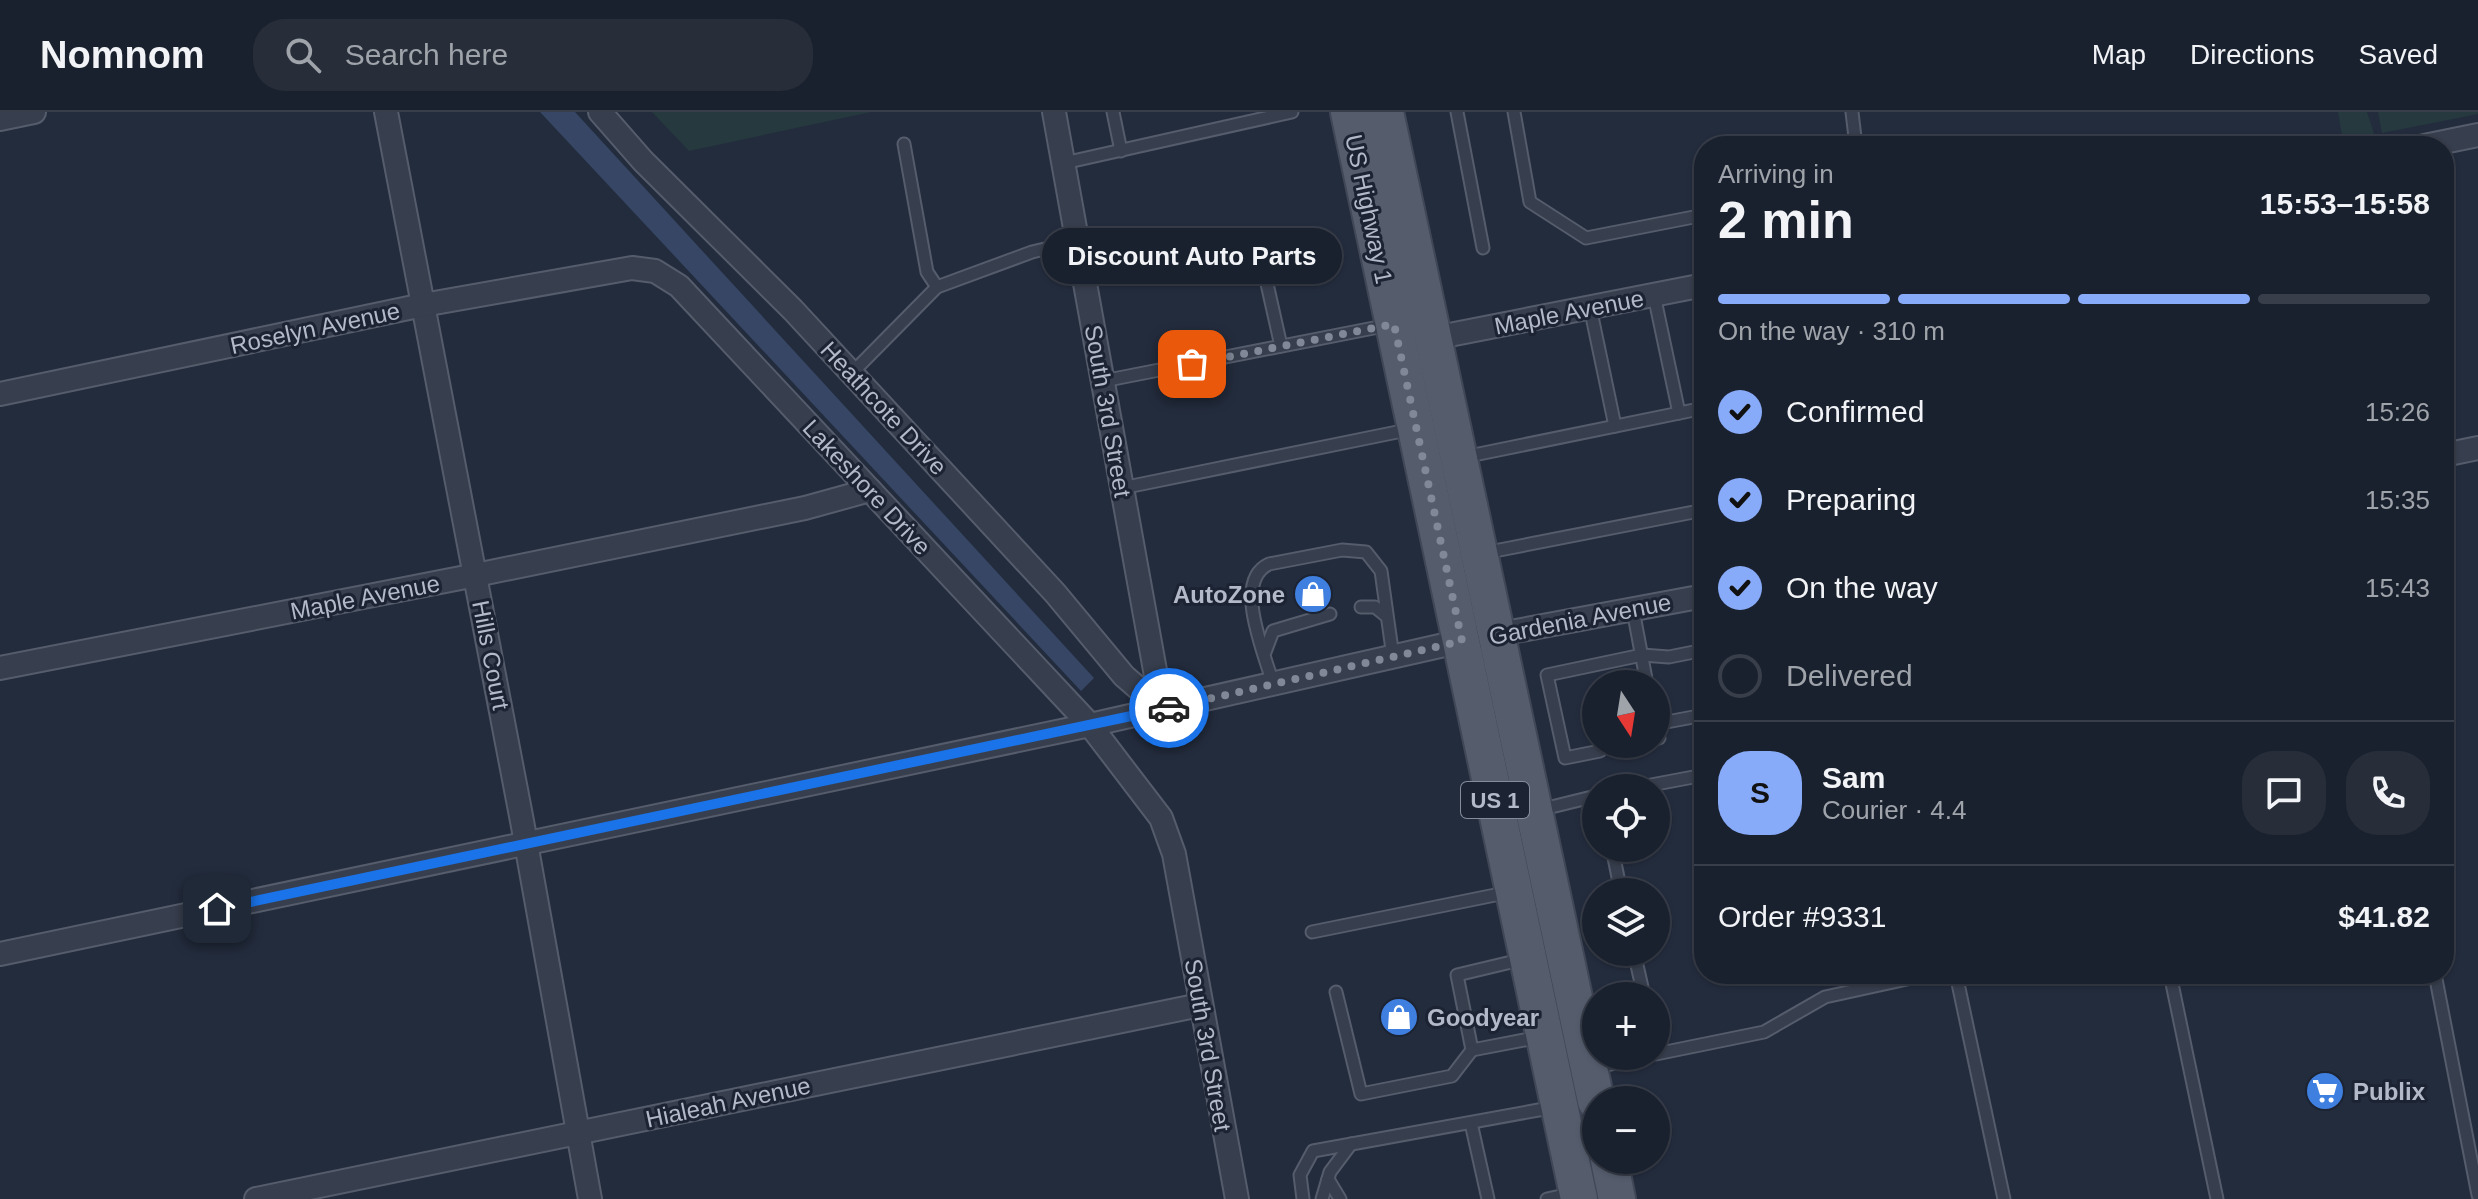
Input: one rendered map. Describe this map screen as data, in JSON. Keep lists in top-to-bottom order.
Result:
{
  "streets": {
    "main road": ["US Highway 1", "US 1"],
    "street": [
      "Maple Avenue",
      "Roselyn Avenue",
      "Heathcote Drive",
      "South 3rd Street",
      "Lakeshore Drive",
      "Gardenia Avenue",
      "Hills Court",
      "Hialeah Avenue"
    ]
  },
  "crossings": [
    ["US Highway 1", "Maple Avenue"],
    ["US Highway 1", "Gardenia Avenue"],
    ["Maple Avenue", "Lakeshore Drive"],
    ["Maple Avenue", "Hills Court"],
    ["Roselyn Avenue", "Lakeshore Drive"],
    ["Roselyn Avenue", "Hills Court"],
    ["Heathcote Drive", "South 3rd Street"],
    ["Heathcote Drive", "Gardenia Avenue"],
    ["South 3rd Street", "Lakeshore Drive"],
    ["South 3rd Street", "Gardenia Avenue"],
    ["South 3rd Street", "Hialeah Avenue"],
    ["Lakeshore Drive", "Gardenia Avenue"],
    ["Gardenia Avenue", "Hills Court"],
    ["Hills Court", "Hialeah Avenue"]
  ],
  "places": {
    "other": ["Discount Auto Parts"],
    "shop": ["AutoZone", "Goodyear"],
    "supermarket": ["Publix"]
  },
  "north": "bottom",
  "page": {
    "header": "Nomnom",
    "search": "Search here",
    "nav": ["Map", "Directions", "Saved"],
    "heading": ["2 min", "Arriving in", "15:53–15:58"],
    "panel": [
      "Sam",
      "Courier · 4.4",
      "Order #9331",
      "$41.82"
    ],
    "bubble": "Discount Auto Parts",
    "bar": "On the way · 310 m",
    "list": [
      ["Confirmed", "15:26"],
      ["Preparing", "15:35"],
      ["On the way", "15:43"],
      "Delivered"
    ],
    "map_buttons": ["+", "−"],
    "round": "S"
  }
}
